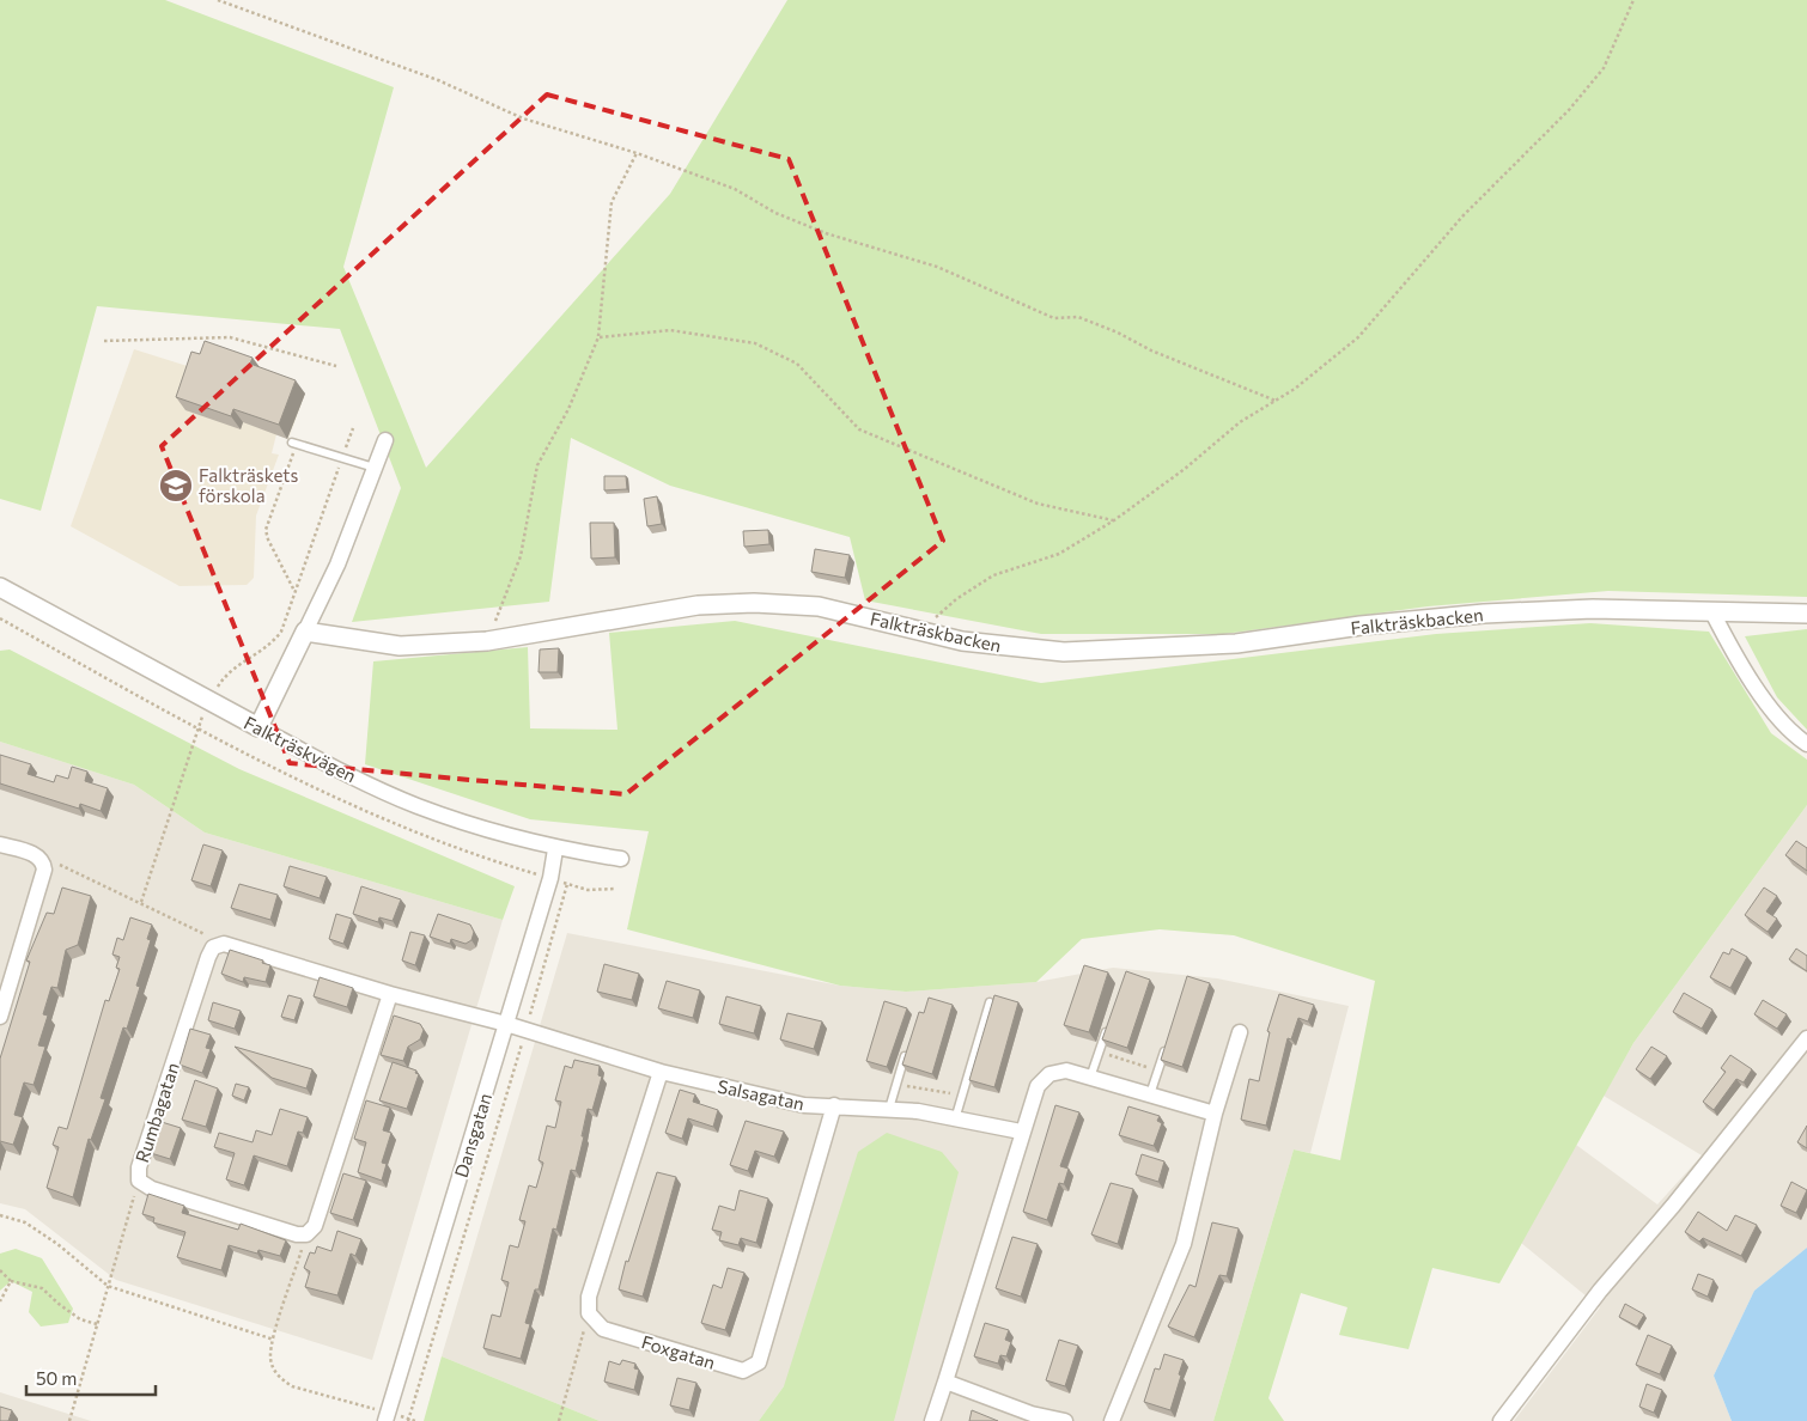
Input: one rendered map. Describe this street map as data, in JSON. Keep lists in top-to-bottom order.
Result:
{
  "streets": {
    "street": [
      "Falkträskbacken",
      "Falkträskvägen",
      "Salsagatan",
      "Rumbagatan",
      "Dansgatan",
      "Foxgatan"
    ]
  },
  "crossings": [
    ["Falkträskvägen", "Dansgatan"],
    ["Salsagatan", "Dansgatan"],
    ["Salsagatan", "Foxgatan"]
  ],
  "places": {
    "school or university": ["Falkträskets förskola"]
  },
  "scale_bar": "50 m"
}
